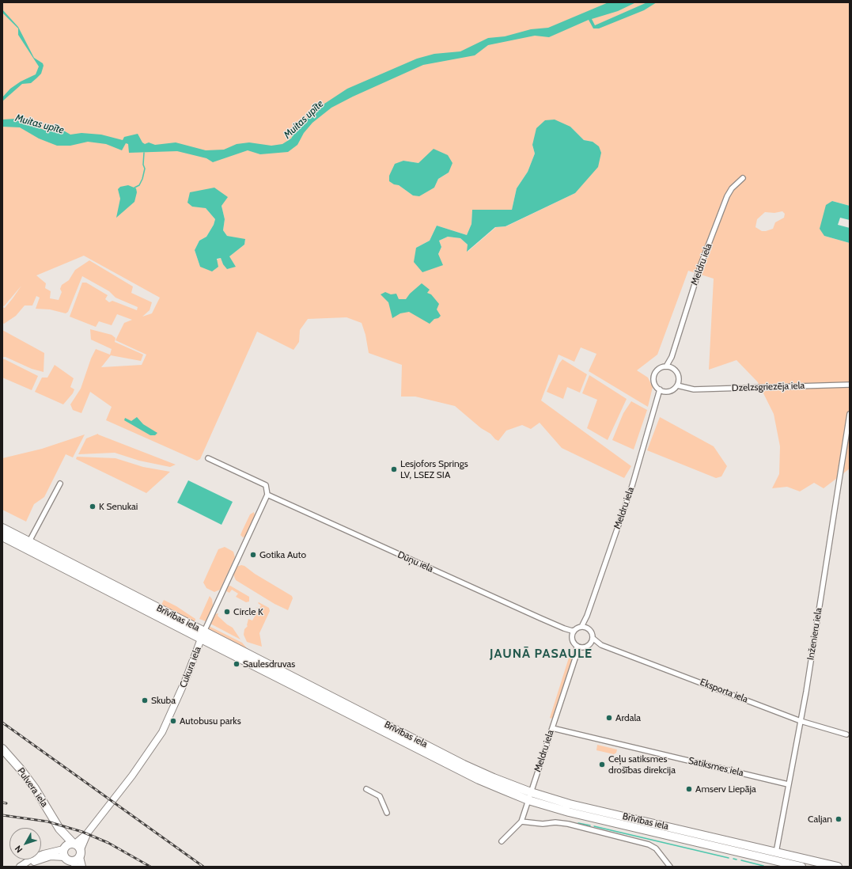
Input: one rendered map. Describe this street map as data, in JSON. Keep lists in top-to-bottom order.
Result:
{
  "streets": {
    "highway": ["Brīvības iela", "Pulvera iela"],
    "main road": ["Cukura iela"],
    "street": [
      "Meldru iela",
      "Dzelzsgriezēja iela",
      "Dūņu iela",
      "Inženieru iela",
      "Eksporta iela",
      "Satiksmes iela"
    ]
  },
  "crossings": [
    ["Meldru iela", "Dūņu iela"],
    ["Meldru iela", "Brīvības iela"],
    ["Meldru iela", "Eksporta iela"],
    ["Meldru iela", "Satiksmes iela"],
    ["Dūņu iela", "Cukura iela"],
    ["Dūņu iela", "Eksporta iela"],
    ["Brīvības iela", "Inženieru iela"],
    ["Brīvības iela", "Cukura iela"],
    ["Inženieru iela", "Eksporta iela"],
    ["Inženieru iela", "Satiksmes iela"],
    ["Cukura iela", "Pulvera iela"]
  ],
  "districts": ["JAUNĀ PASAULE"],
  "water": ["Muitas upīte"],
  "places": [
    "Lesjofors Springs LV, LSEZ SIA",
    "K Senukai",
    "Gotika Auto",
    "Circle K",
    "Saulesdruvas",
    "Skuba",
    "Ardala",
    "Autobusu parks",
    "Ceļu satiksmes drošības direkcija",
    "Amserv Liepāja",
    "Caljan"
  ],
  "north": "bottom left"
}
